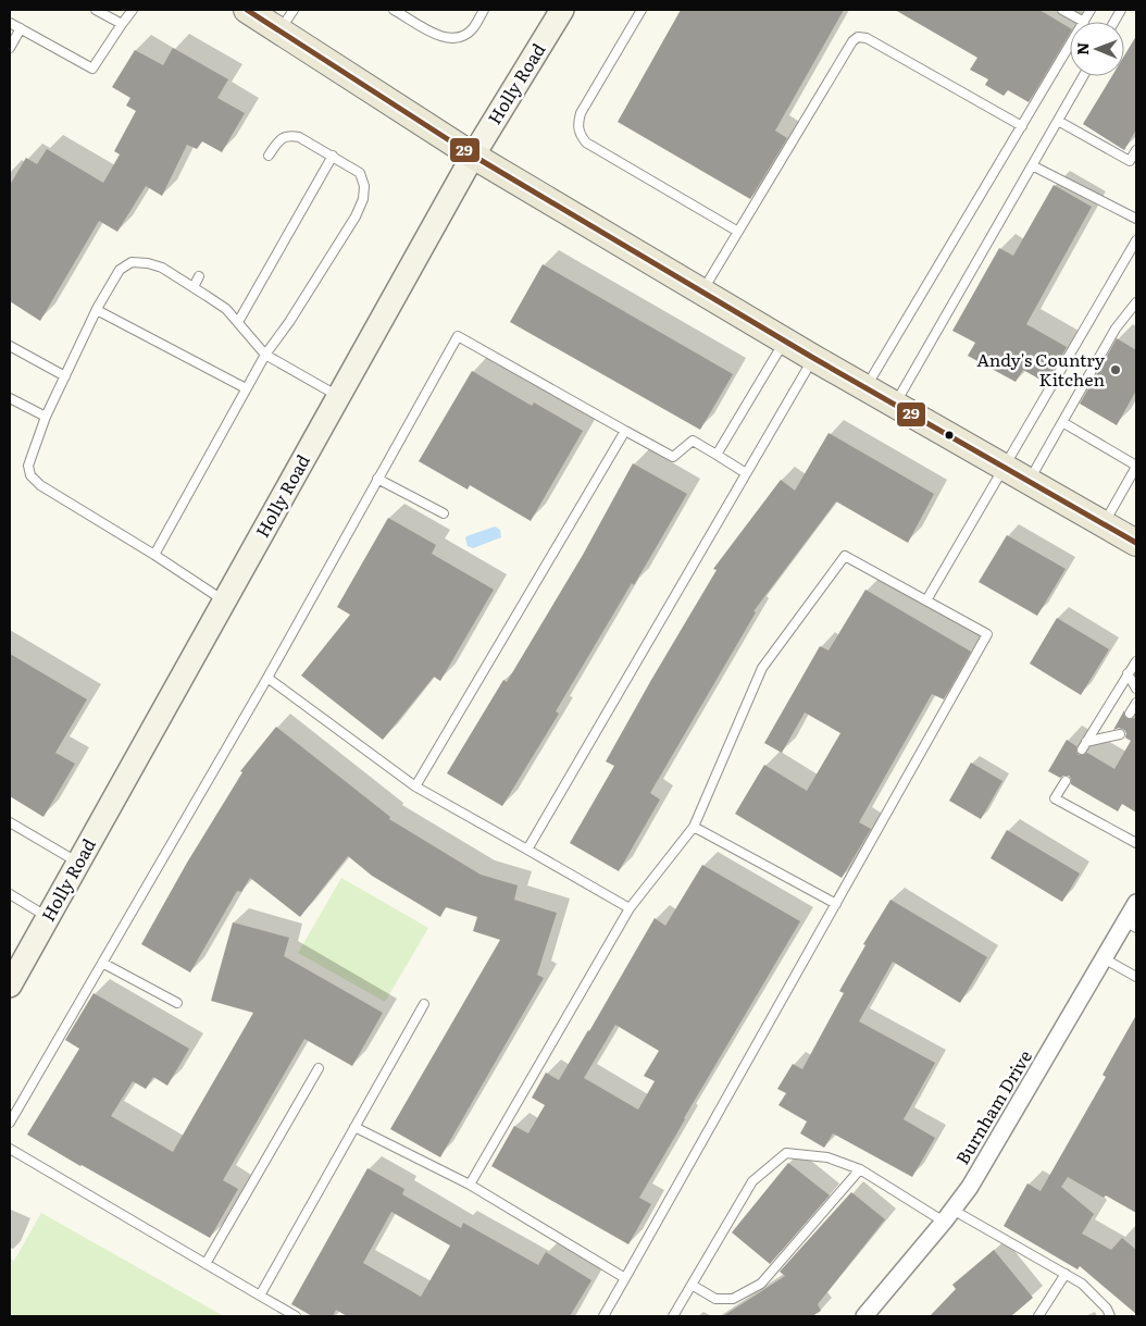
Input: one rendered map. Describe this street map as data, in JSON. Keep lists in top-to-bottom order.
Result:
{
  "streets": {
    "main road": ["Holly Road"],
    "street": ["Burnham Drive"]
  },
  "places": ["Andy's Country Kitchen"],
  "lines": ["transit line 29"],
  "north": "left"
}
